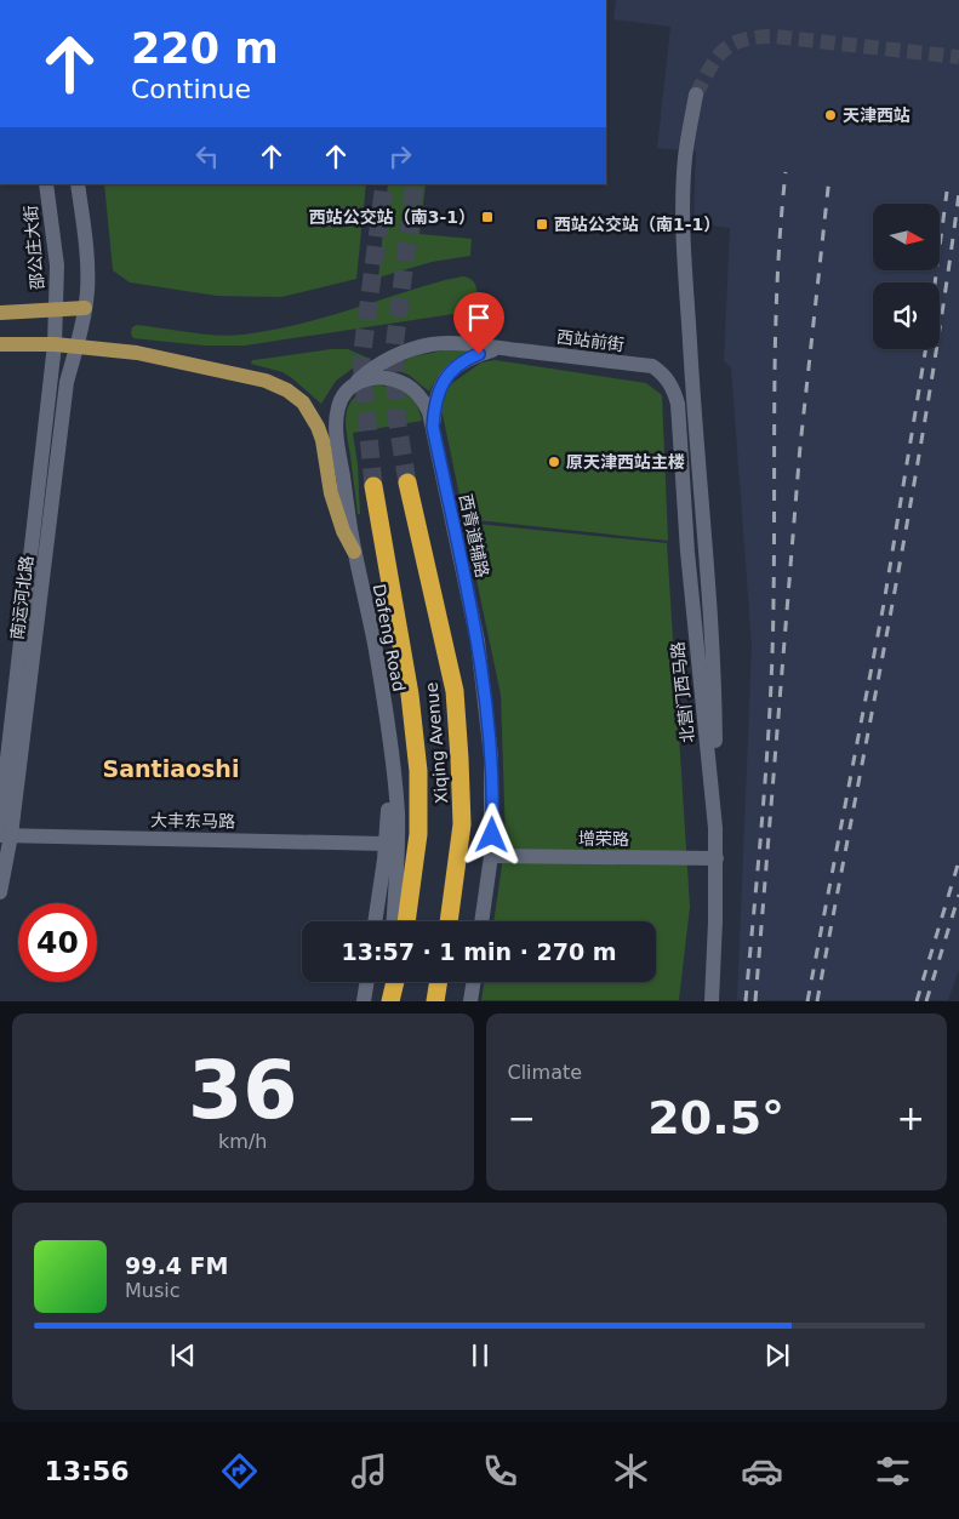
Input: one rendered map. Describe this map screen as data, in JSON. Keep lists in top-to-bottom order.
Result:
{
  "streets": {
    "highway": ["Xiqing Avenue"],
    "street": [
      "邵公庄大街",
      "西站前街",
      "西青道辅路",
      "南运河北路",
      "Dafeng Road",
      "北营门西马路",
      "大丰东马路",
      "增荣路"
    ]
  },
  "crossings": [
    ["邵公庄大街", "南运河北路"],
    ["西站前街", "西青道辅路"],
    ["西站前街", "北营门西马路"],
    ["西青道辅路", "增荣路"],
    ["南运河北路", "大丰东马路"],
    ["北营门西马路", "增荣路"]
  ],
  "districts": ["Santiaoshi"],
  "places": {
    "other": ["天津西站", "原天津西站主楼"],
    "transit": ["西站公交站（南3-1）", "西站公交站（南1-1）"]
  },
  "north": "right",
  "page": {
    "turn": ["220 m", "Continue"],
    "limit": "40",
    "trip": "13:57 · 1 min · 270 m",
    "tile": [
      ["36", "km/h"],
      "Climate"
    ],
    "heat": ["−", "20.5°", "+"],
    "song": ["99.4 FM", "Music"],
    "tabs": "13:56"
  }
}
